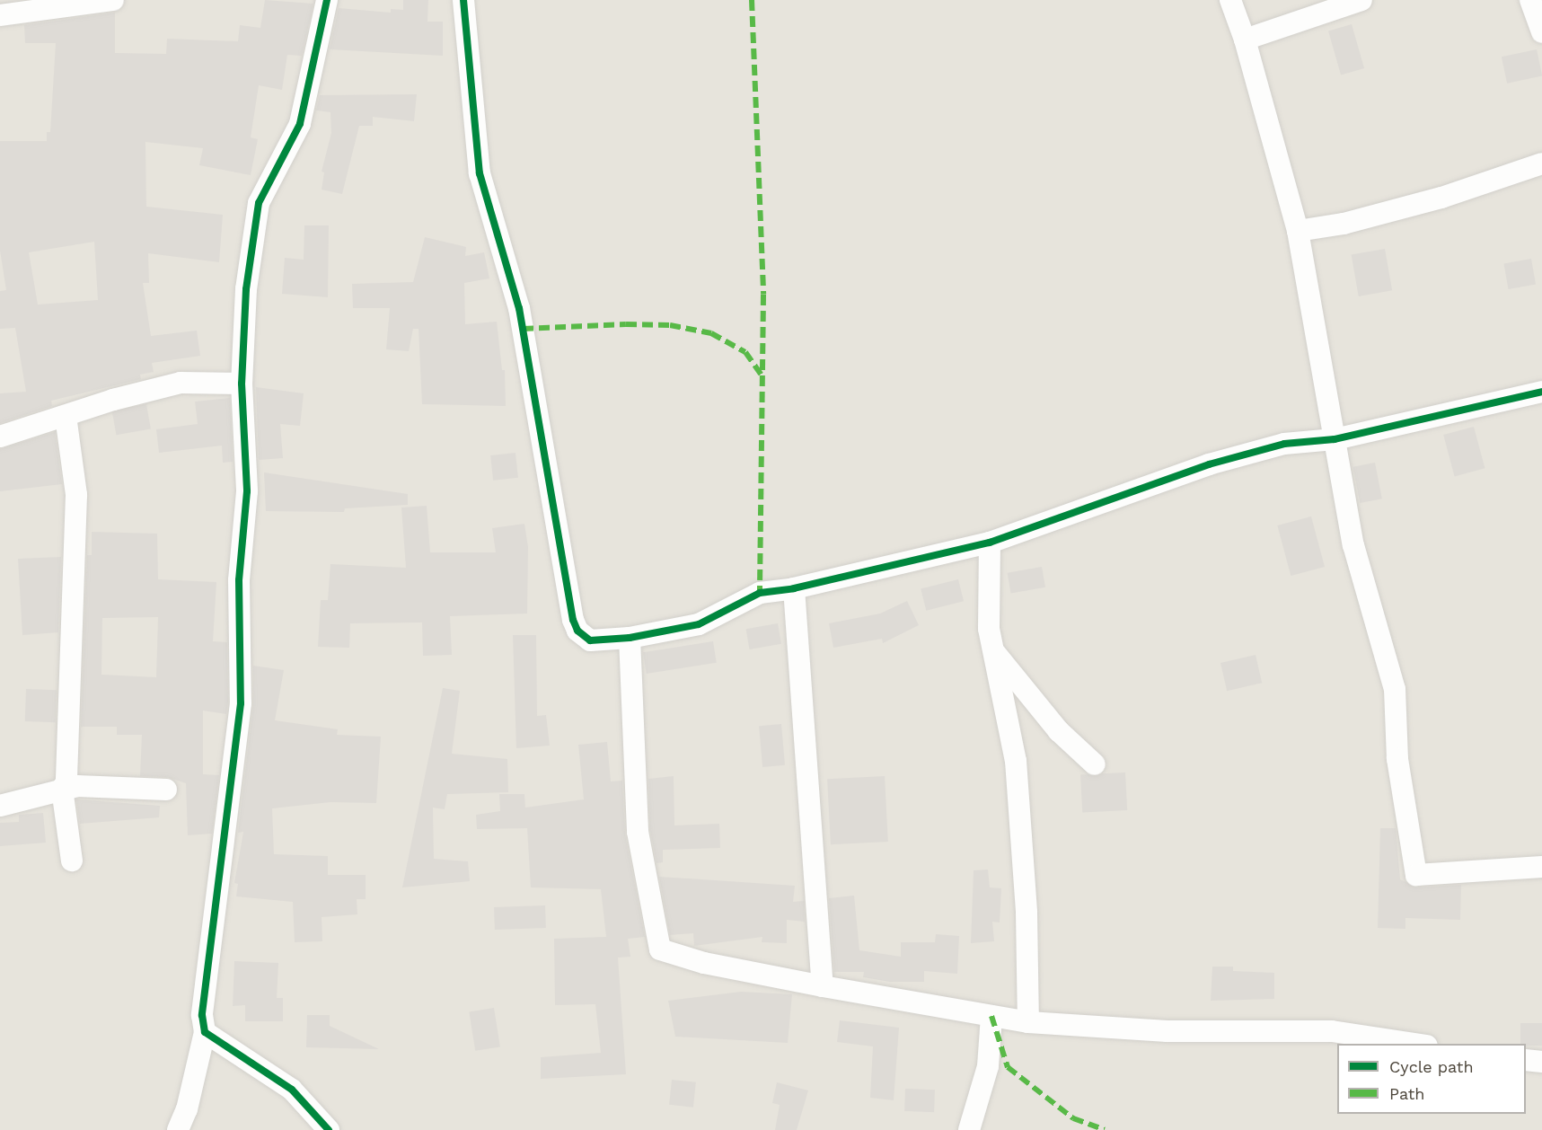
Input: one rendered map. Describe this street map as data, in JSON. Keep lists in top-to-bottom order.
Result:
{
  "legend": ["Cycle path", "Path"]
}
